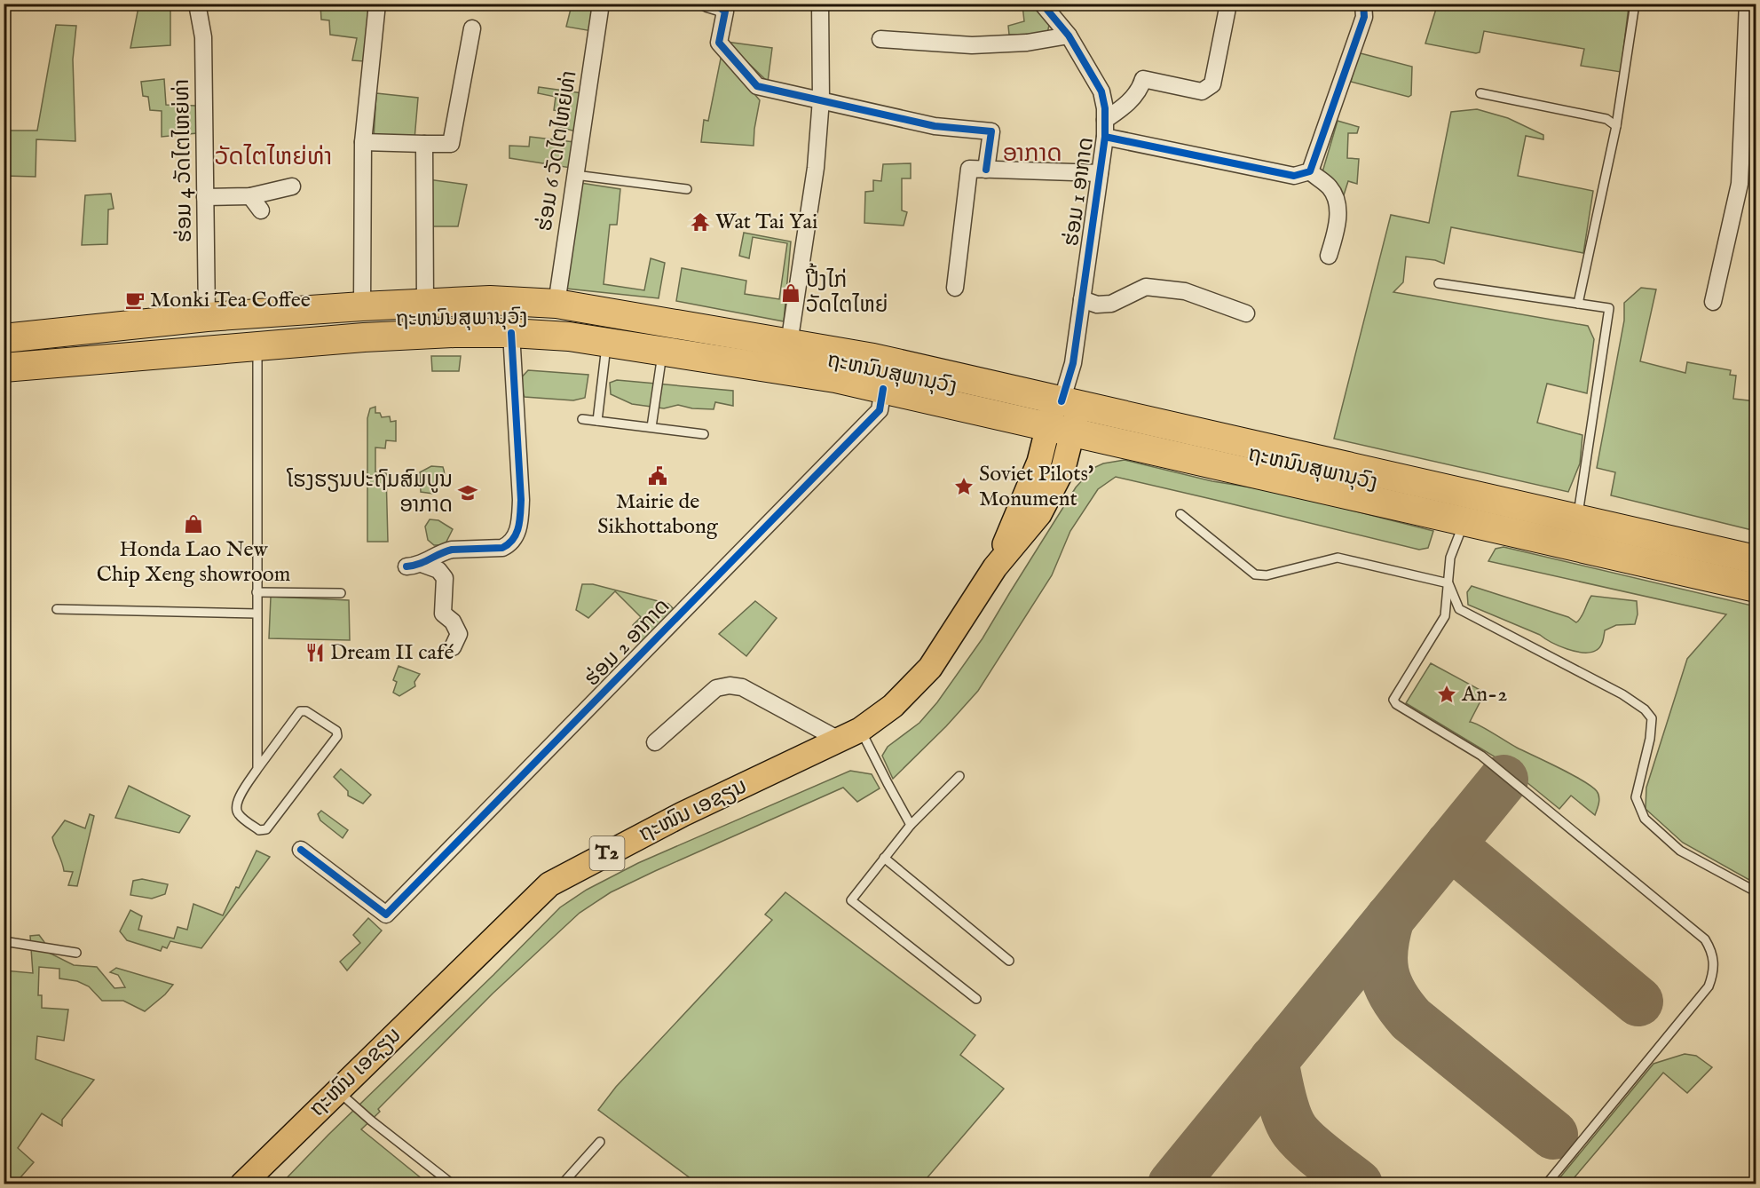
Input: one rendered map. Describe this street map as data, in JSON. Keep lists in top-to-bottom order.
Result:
{
  "streets": {
    "highway": ["ຖະຫນົນສຸພານຸວົງ"],
    "main road": ["ຖະໜົນ ເອຊຽນ", "T2"],
    "street": [
      "ຮ່ອມ 6 ວັດໄຕໄຫຍ່ທ່າ",
      "ຮ່ອມ 4 ວັດໄຕໄຫຍ່ທ່າ",
      "ຮ່ອມ 1 ອາກາດ",
      "ຮ່ອມ 2 ອາກາດ"
    ]
  },
  "crossings": [
    ["ຮ່ອມ 6 ວັດໄຕໄຫຍ່ທ່າ", "ຖະຫນົນສຸພານຸວົງ"],
    ["ຮ່ອມ 4 ວັດໄຕໄຫຍ່ທ່າ", "ຖະຫນົນສຸພານຸວົງ"],
    ["ຮ່ອມ 1 ອາກາດ", "ຖະຫນົນສຸພານຸວົງ"],
    ["ຮ່ອມ 1 ອາກາດ", "ຖະໜົນ ເອຊຽນ"],
    ["ຖະຫນົນສຸພານຸວົງ", "ຮ່ອມ 2 ອາກາດ"],
    ["ຖະຫນົນສຸພານຸວົງ", "ຖະໜົນ ເອຊຽນ"]
  ],
  "districts": ["ອາກາດ", "ວັດໄຕໄຫຍ່ທ່າ"],
  "places": {
    "temple": ["Wat Tai Yai"],
    "shop": ["ປີ້ງໄກ່ ວັດໄຕໄຫຍ່", "Honda Lao New Chip Xeng showroom"],
    "cafe": ["Monki Tea Coffee"],
    "public building": ["Mairie de Sikhottabong"],
    "place": ["Soviet Pilots' Monument", "An-2"],
    "school or university": ["ໂຮງຮຽນປະຖົມສົມບູນ ອາກາດ"],
    "restaurant": ["Dream II café"]
  }
}
